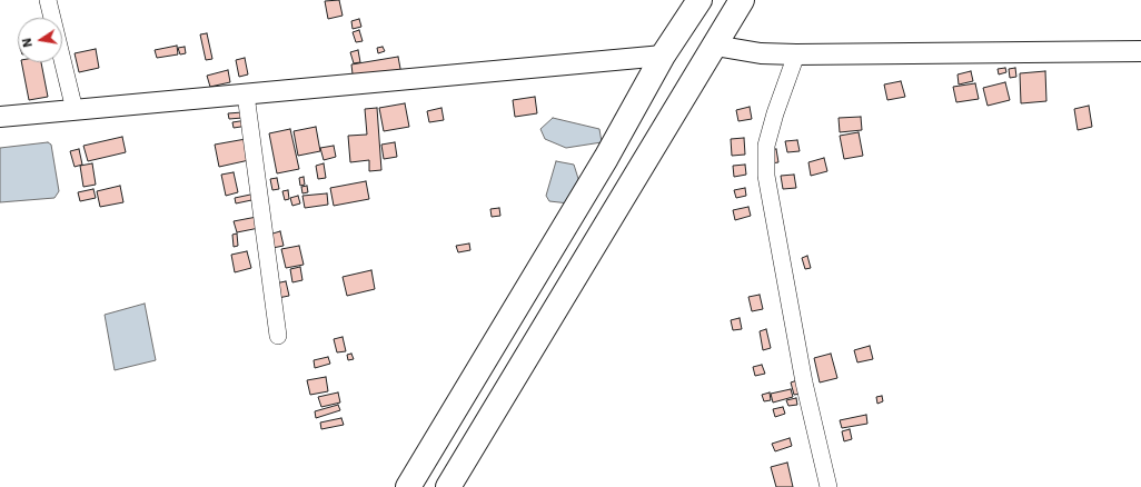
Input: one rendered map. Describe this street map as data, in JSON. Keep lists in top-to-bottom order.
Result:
{
  "north": "left"
}
